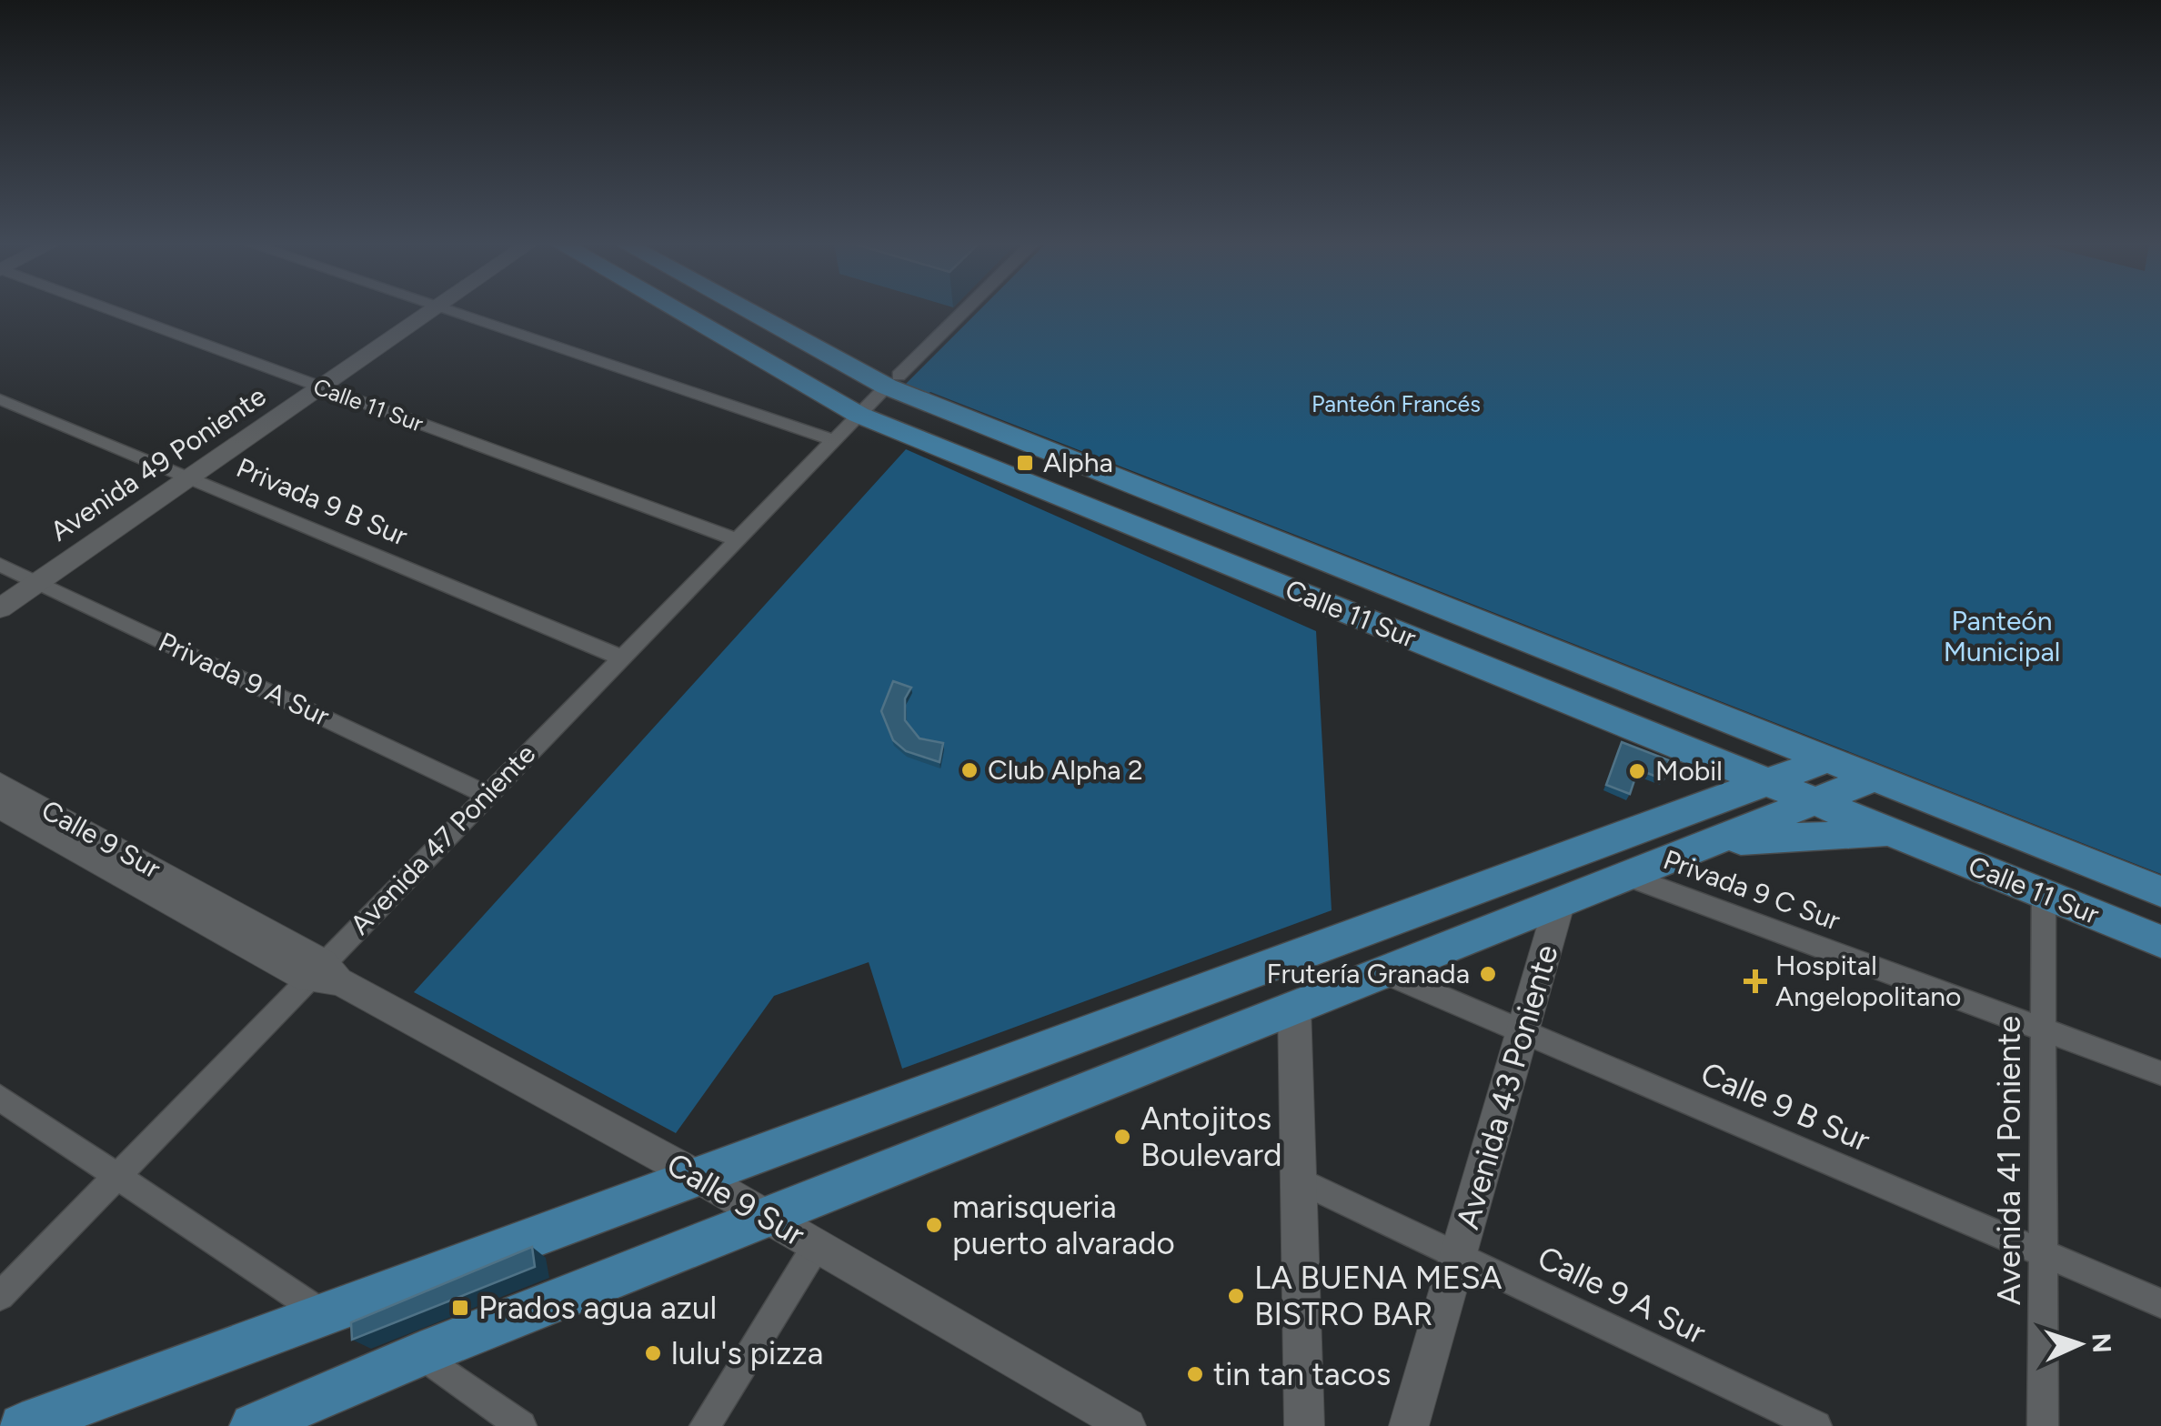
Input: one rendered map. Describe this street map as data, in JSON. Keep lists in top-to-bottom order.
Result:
{
  "streets": {
    "main road": ["Calle 11 Sur", "Avenida 49 Poniente", "Avenida 43 Poniente"],
    "street": [
      "Privada 9 B Sur",
      "Privada 9 A Sur",
      "Calle 9 Sur",
      "Avenida 47 Poniente",
      "Privada 9 C Sur",
      "Calle 9 B Sur",
      "Avenida 41 Poniente",
      "Calle 9 A Sur"
    ]
  },
  "crossings": [
    ["Calle 11 Sur", "Avenida 49 Poniente"],
    ["Calle 11 Sur", "Avenida 47 Poniente"],
    ["Calle 11 Sur", "Avenida 41 Poniente"],
    ["Avenida 49 Poniente", "Privada 9 B Sur"],
    ["Avenida 49 Poniente", "Privada 9 A Sur"],
    ["Privada 9 B Sur", "Avenida 47 Poniente"],
    ["Privada 9 A Sur", "Avenida 47 Poniente"],
    ["Calle 9 Sur", "Avenida 47 Poniente"],
    ["Privada 9 C Sur", "Avenida 41 Poniente"],
    ["Avenida 43 Poniente", "Calle 9 B Sur"],
    ["Avenida 43 Poniente", "Calle 9 A Sur"],
    ["Calle 9 B Sur", "Avenida 41 Poniente"]
  ],
  "parks": ["Panteón Francés", "Panteón Municipal"],
  "places": {
    "transit": ["Alpha", "Prados agua azul"],
    "other": [
      "Club Alpha 2",
      "Mobil",
      "Frutería Granada",
      "Antojitos Boulevard",
      "marisqueria puerto alvarado",
      "LA BUENA MESA BISTRO BAR",
      "lulu's pizza",
      "tin tan tacos"
    ],
    "health": ["Hospital Angelopolitano"]
  },
  "north": "right"
}
